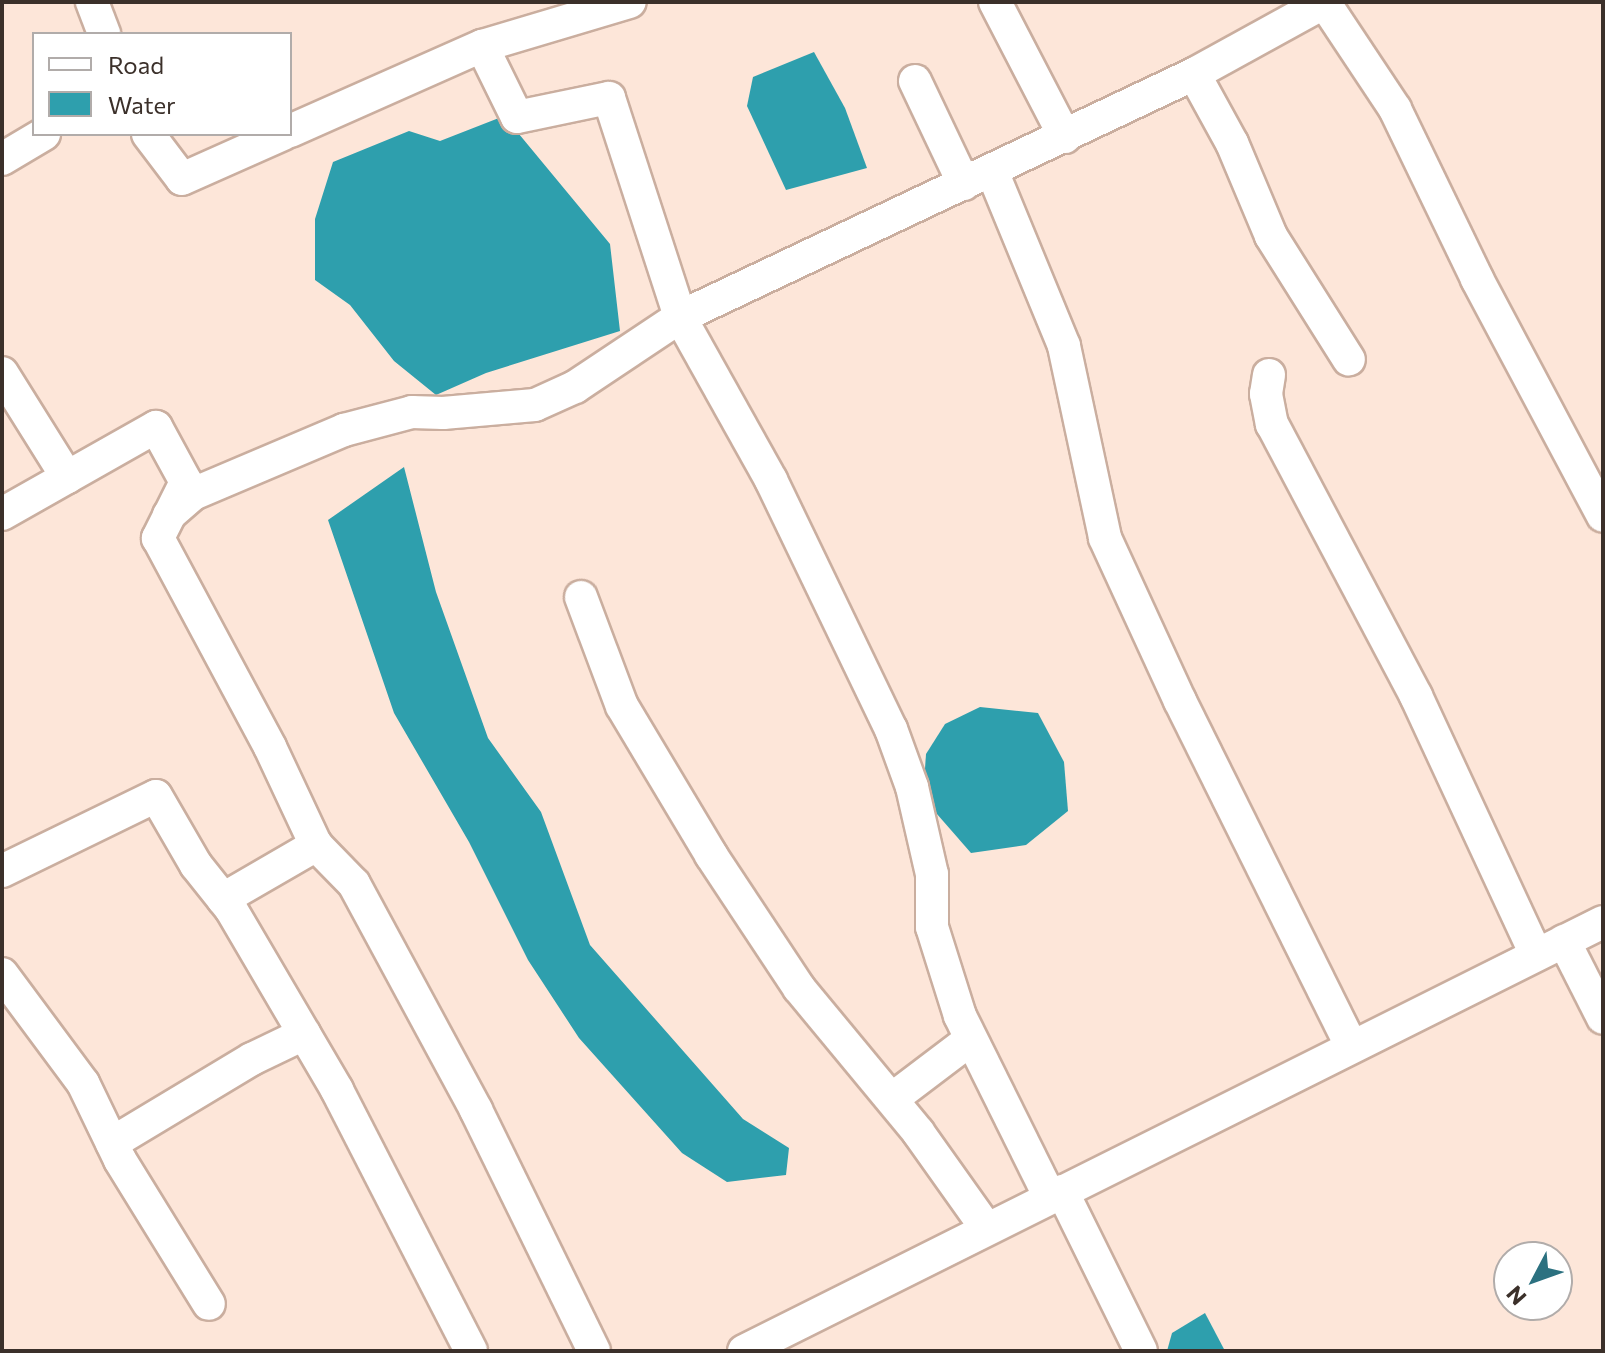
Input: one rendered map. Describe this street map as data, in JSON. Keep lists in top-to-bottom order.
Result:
{
  "legend": ["Road", "Water"],
  "north": "bottom left"
}
